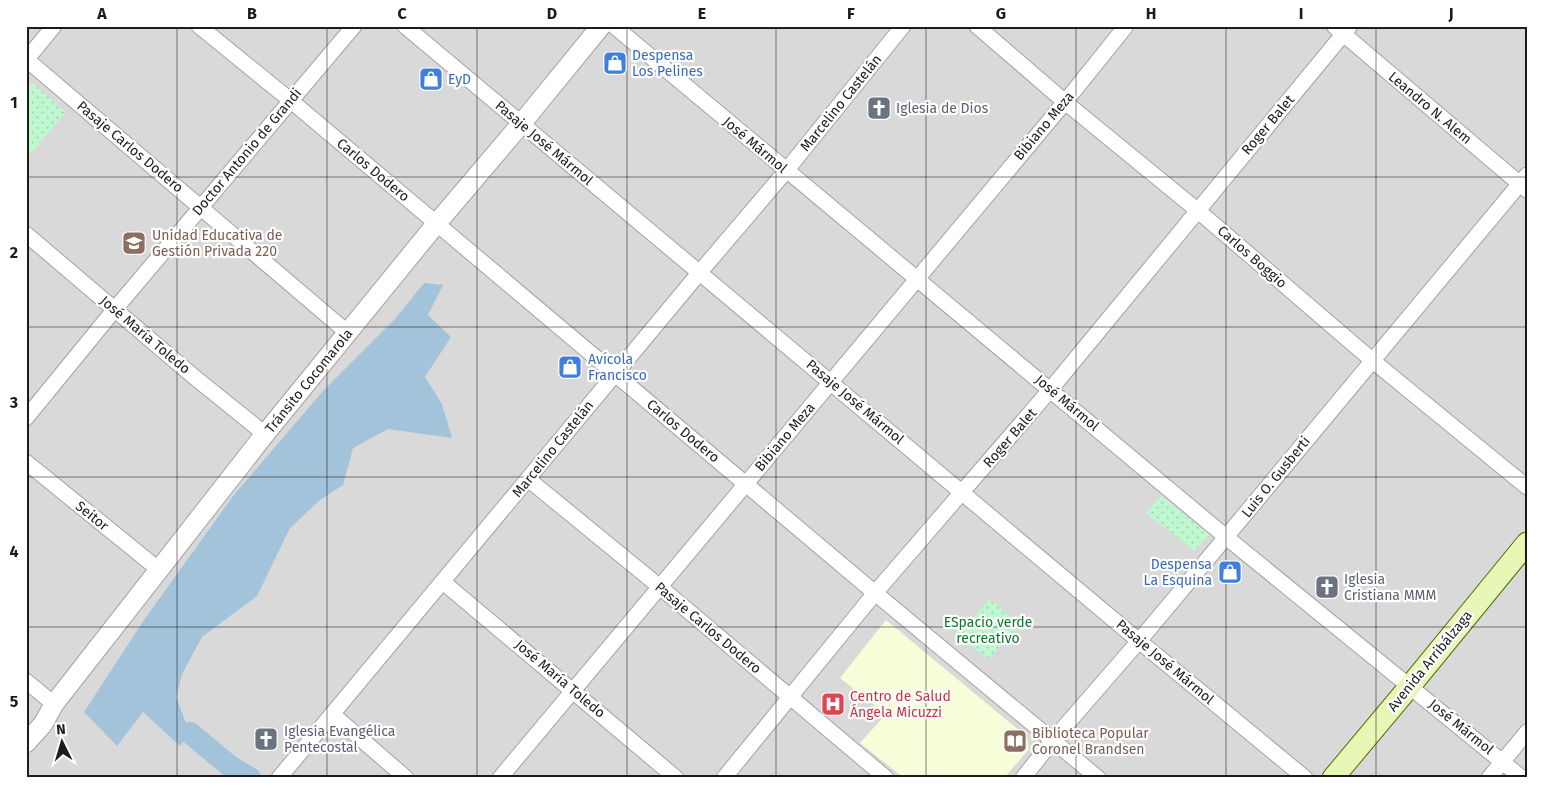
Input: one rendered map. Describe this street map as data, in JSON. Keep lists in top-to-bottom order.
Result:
{
  "streets": {
    "main road": ["Avenida Arribálzaga"],
    "street": [
      "Marcelino Castelán",
      "Leandro N. Alem",
      "Roger Balet",
      "Bibiano Meza",
      "Pasaje José Mármol",
      "José Mármol",
      "Pasaje Carlos Dodero",
      "Doctor Antonio de Grandi",
      "Carlos Dodero",
      "Carlos Boggio",
      "José María Toledo",
      "Tránsito Cocomarola",
      "Luis O. Gusberti",
      "Seitor"
    ]
  },
  "crossings": [
    ["Marcelino Castelán", "Pasaje José Mármol"],
    ["Marcelino Castelán", "José Mármol"],
    ["Marcelino Castelán", "Pasaje Carlos Dodero"],
    ["Marcelino Castelán", "Carlos Dodero"],
    ["Marcelino Castelán", "José María Toledo"],
    ["Leandro N. Alem", "Roger Balet"],
    ["Leandro N. Alem", "Luis O. Gusberti"],
    ["Roger Balet", "Pasaje José Mármol"],
    ["Roger Balet", "José Mármol"],
    ["Roger Balet", "Pasaje Carlos Dodero"],
    ["Roger Balet", "Carlos Dodero"],
    ["Roger Balet", "Carlos Boggio"],
    ["Bibiano Meza", "Pasaje José Mármol"],
    ["Bibiano Meza", "José Mármol"],
    ["Bibiano Meza", "Pasaje Carlos Dodero"],
    ["Bibiano Meza", "Carlos Dodero"],
    ["Bibiano Meza", "Carlos Boggio"],
    ["Bibiano Meza", "José María Toledo"],
    ["Pasaje José Mármol", "Tránsito Cocomarola"],
    ["Pasaje José Mármol", "Luis O. Gusberti"],
    ["José Mármol", "Luis O. Gusberti"],
    ["José Mármol", "Avenida Arribálzaga"],
    ["Pasaje Carlos Dodero", "Doctor Antonio de Grandi"],
    ["Pasaje Carlos Dodero", "Tránsito Cocomarola"],
    ["Doctor Antonio de Grandi", "Carlos Dodero"],
    ["Doctor Antonio de Grandi", "José María Toledo"],
    ["Carlos Dodero", "Tránsito Cocomarola"],
    ["Carlos Dodero", "Luis O. Gusberti"],
    ["Carlos Boggio", "Luis O. Gusberti"],
    ["José María Toledo", "Tránsito Cocomarola"],
    ["Tránsito Cocomarola", "Seitor"]
  ],
  "parks": ["ESpacio verde recreativo"],
  "places": {
    "shop": [
      "Despensa Los Pelines",
      "EyD",
      "Avícola Francisco",
      "Despensa La Esquina"
    ],
    "church": ["Iglesia de Dios", "Iglesia Cristiana MMM", "Iglesia Evangélica Pentecostal"],
    "school or university": ["Unidad Educativa de Gestión Privada 220"],
    "hospital": ["Centro de Salud Ángela Micuzzi"],
    "library": ["Biblioteca Popular Coronel Brandsen"]
  },
  "north": "top",
  "grid": {
    "columns": [
      "A",
      "B",
      "C",
      "D",
      "E",
      "F",
      "G",
      "H",
      "I",
      "J"
    ],
    "rows": [
      "1",
      "2",
      "3",
      "4",
      "5"
    ]
  }
}
